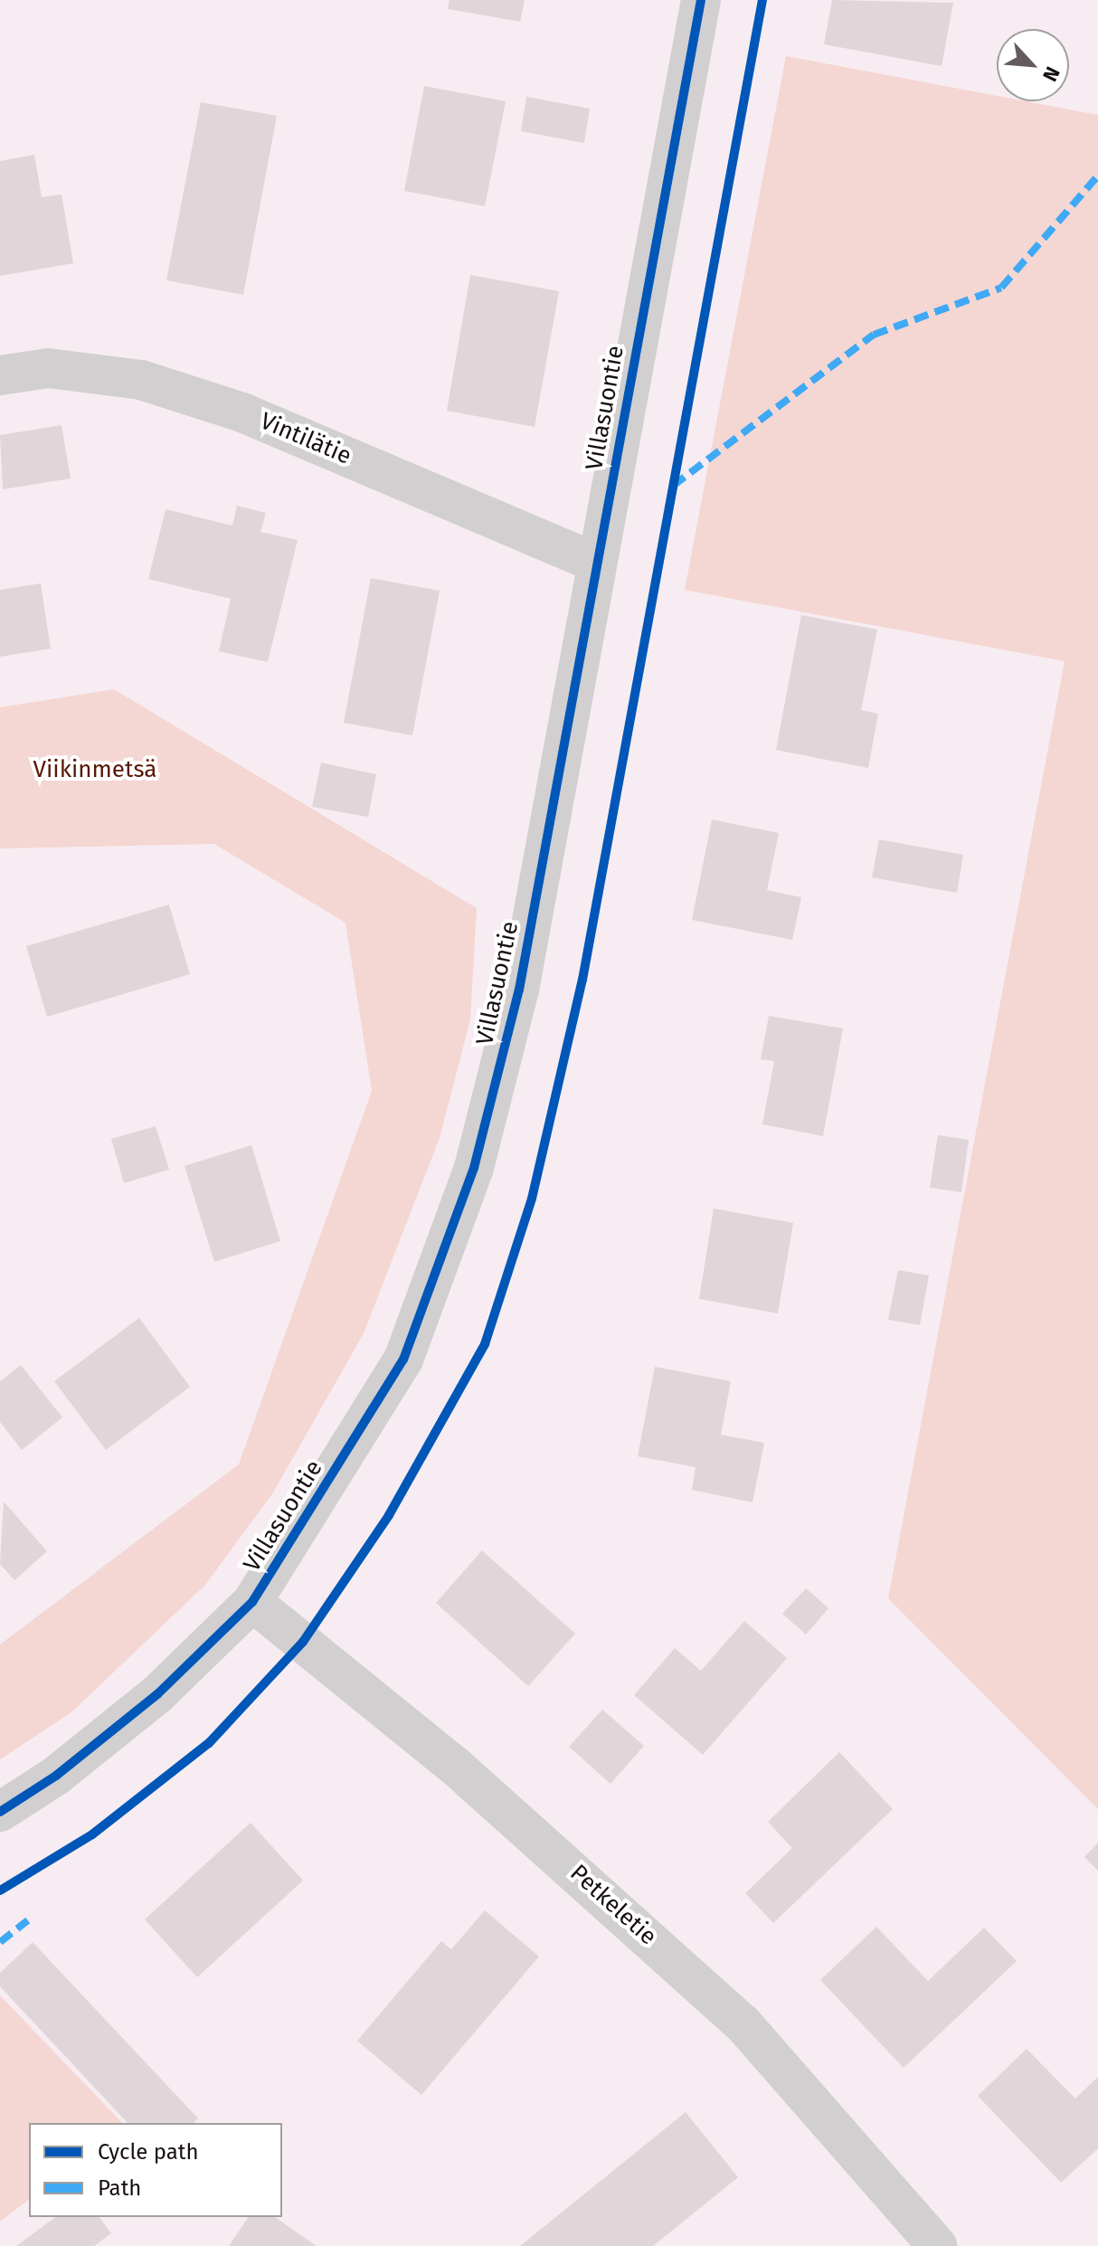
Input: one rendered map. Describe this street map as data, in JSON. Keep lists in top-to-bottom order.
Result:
{
  "streets": {
    "street": ["Villasuontie", "Vintilätie", "Petkeletie"]
  },
  "crossings": [
    ["Villasuontie", "Vintilätie"],
    ["Villasuontie", "Petkeletie"]
  ],
  "parks": ["Viikinmetsä"],
  "legend": ["Cycle path", "Path"],
  "north": "bottom right"
}
